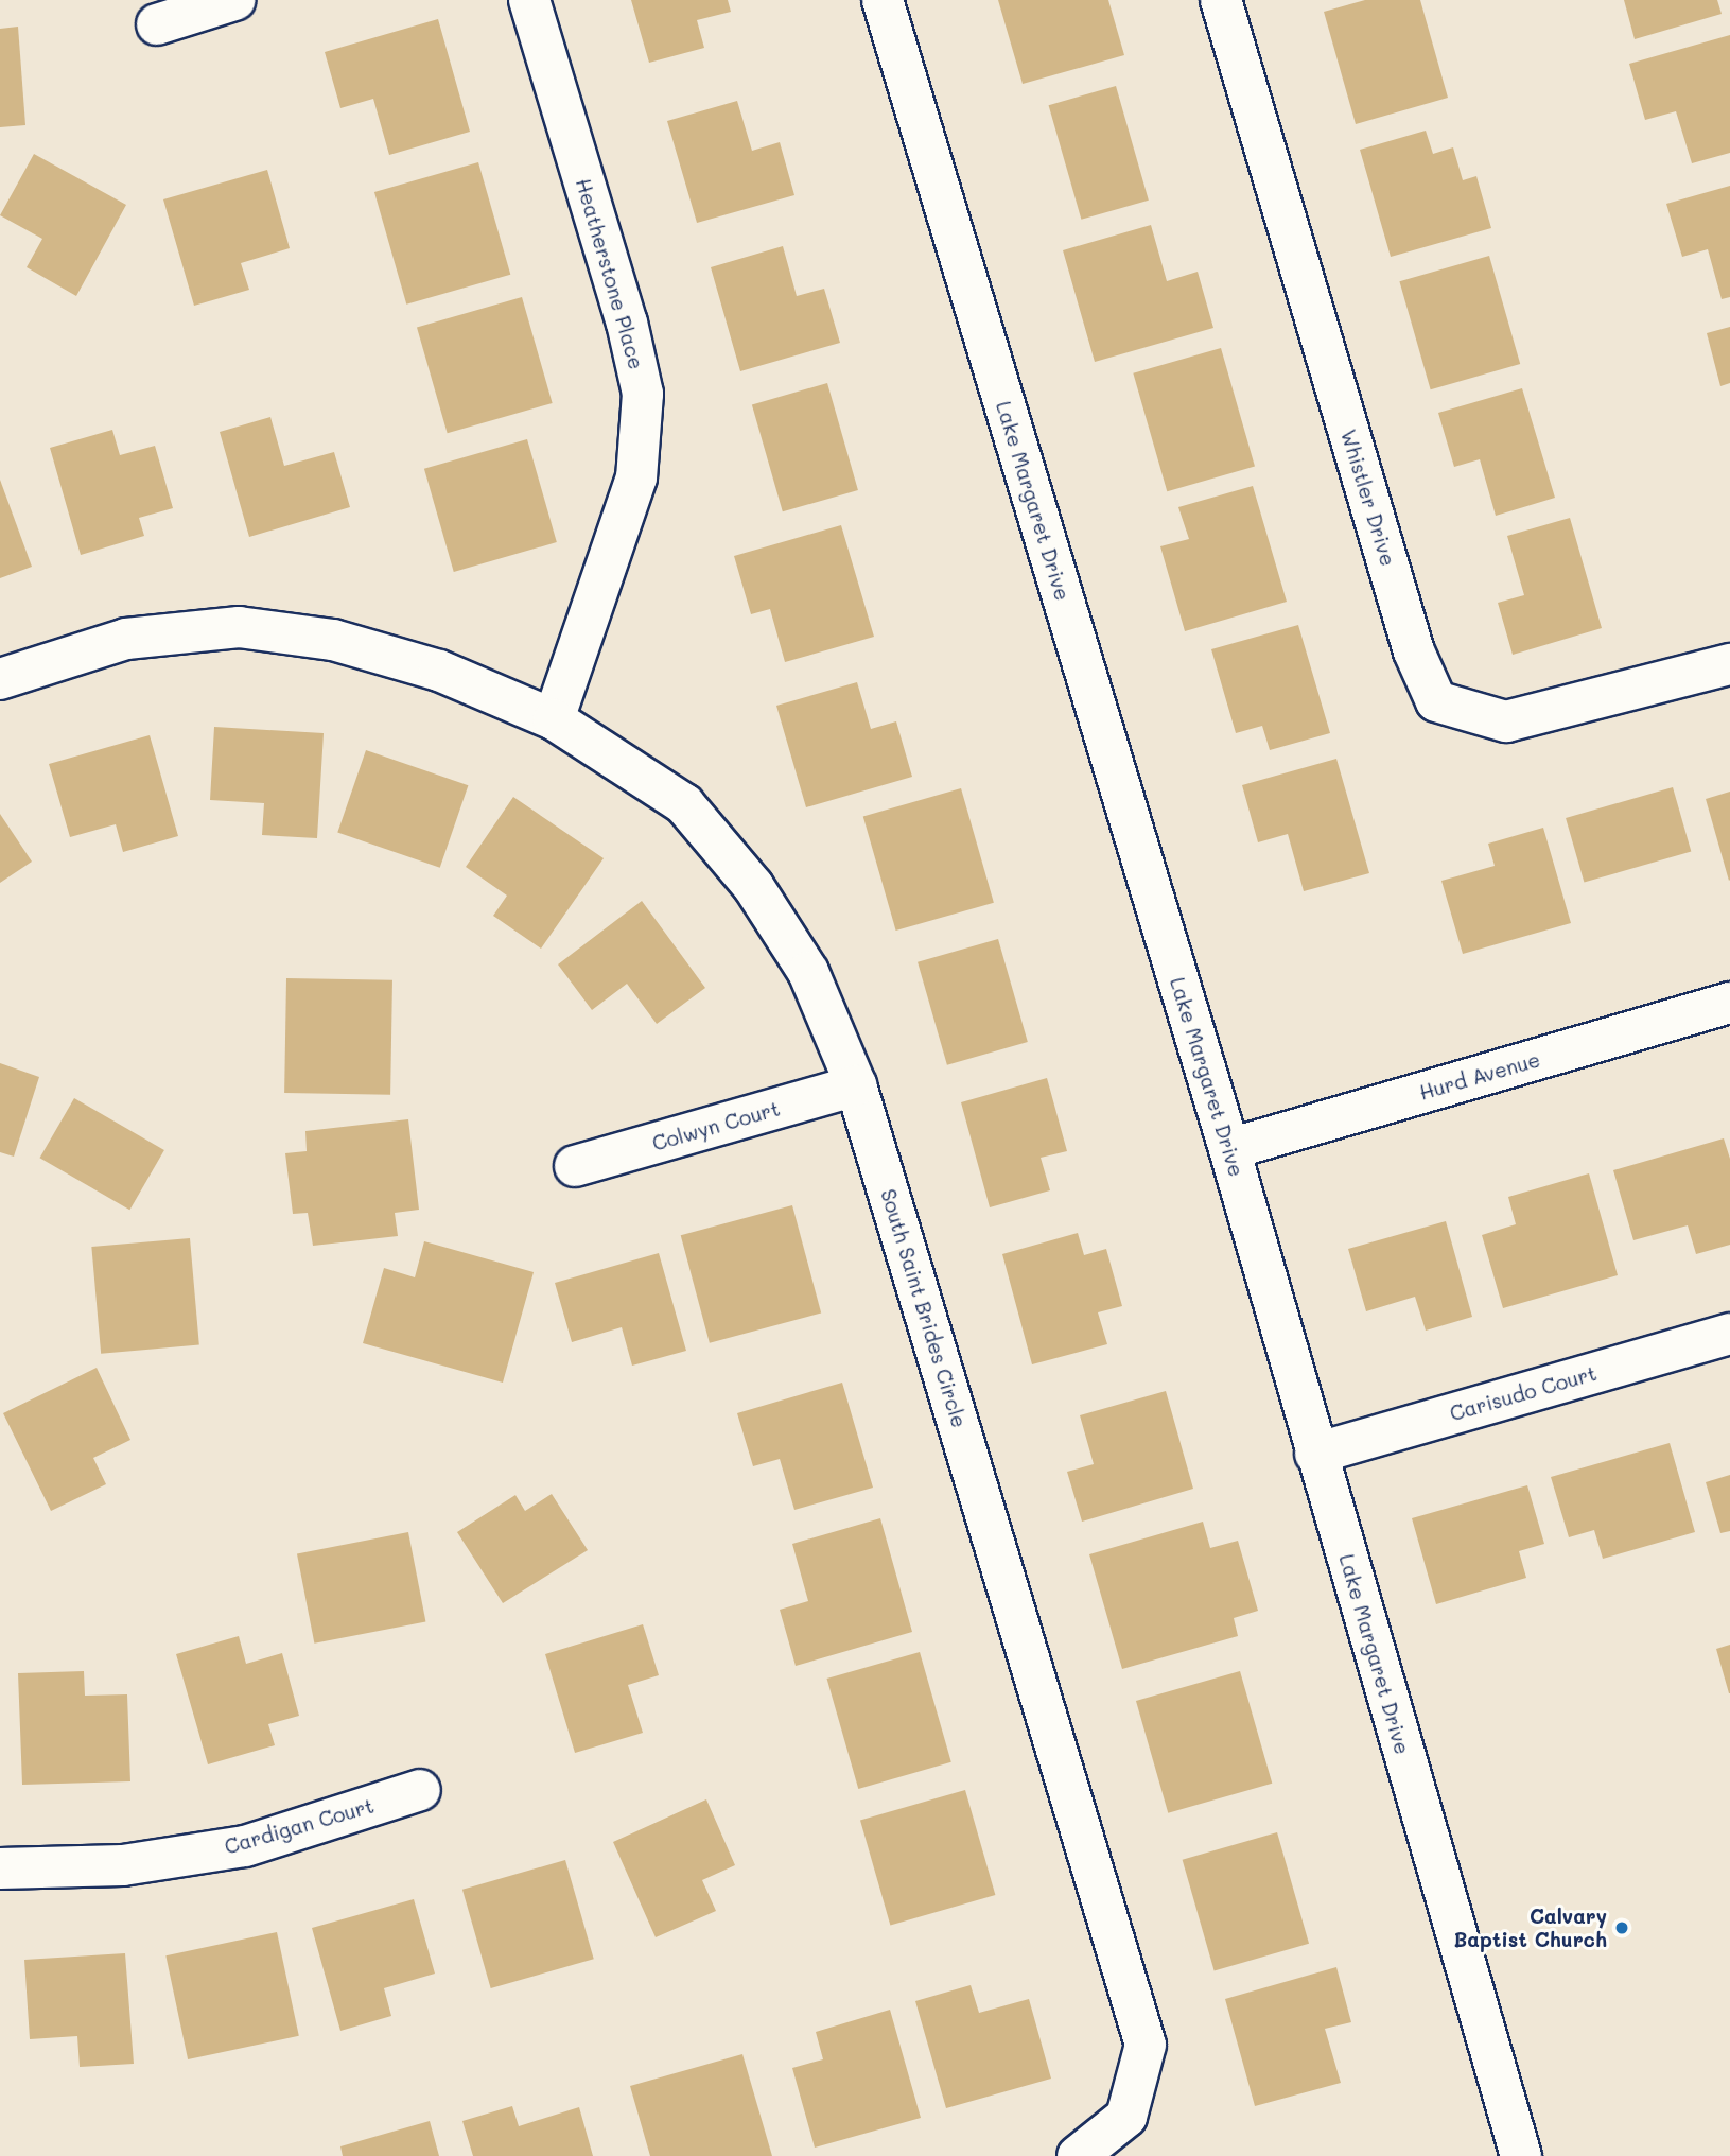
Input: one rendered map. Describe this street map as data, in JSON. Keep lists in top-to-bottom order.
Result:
{
  "streets": {
    "street": [
      "Heatherstone Place",
      "Whistler Drive",
      "Lake Margaret Drive",
      "Hurd Avenue",
      "Colwyn Court",
      "South Saint Brides Circle",
      "Carisudo Court",
      "Cardigan Court"
    ]
  },
  "crossings": [
    ["Heatherstone Place", "South Saint Brides Circle"],
    ["Lake Margaret Drive", "Hurd Avenue"],
    ["Lake Margaret Drive", "Carisudo Court"],
    ["Colwyn Court", "South Saint Brides Circle"]
  ],
  "places": ["Calvary Baptist Church"]
}
